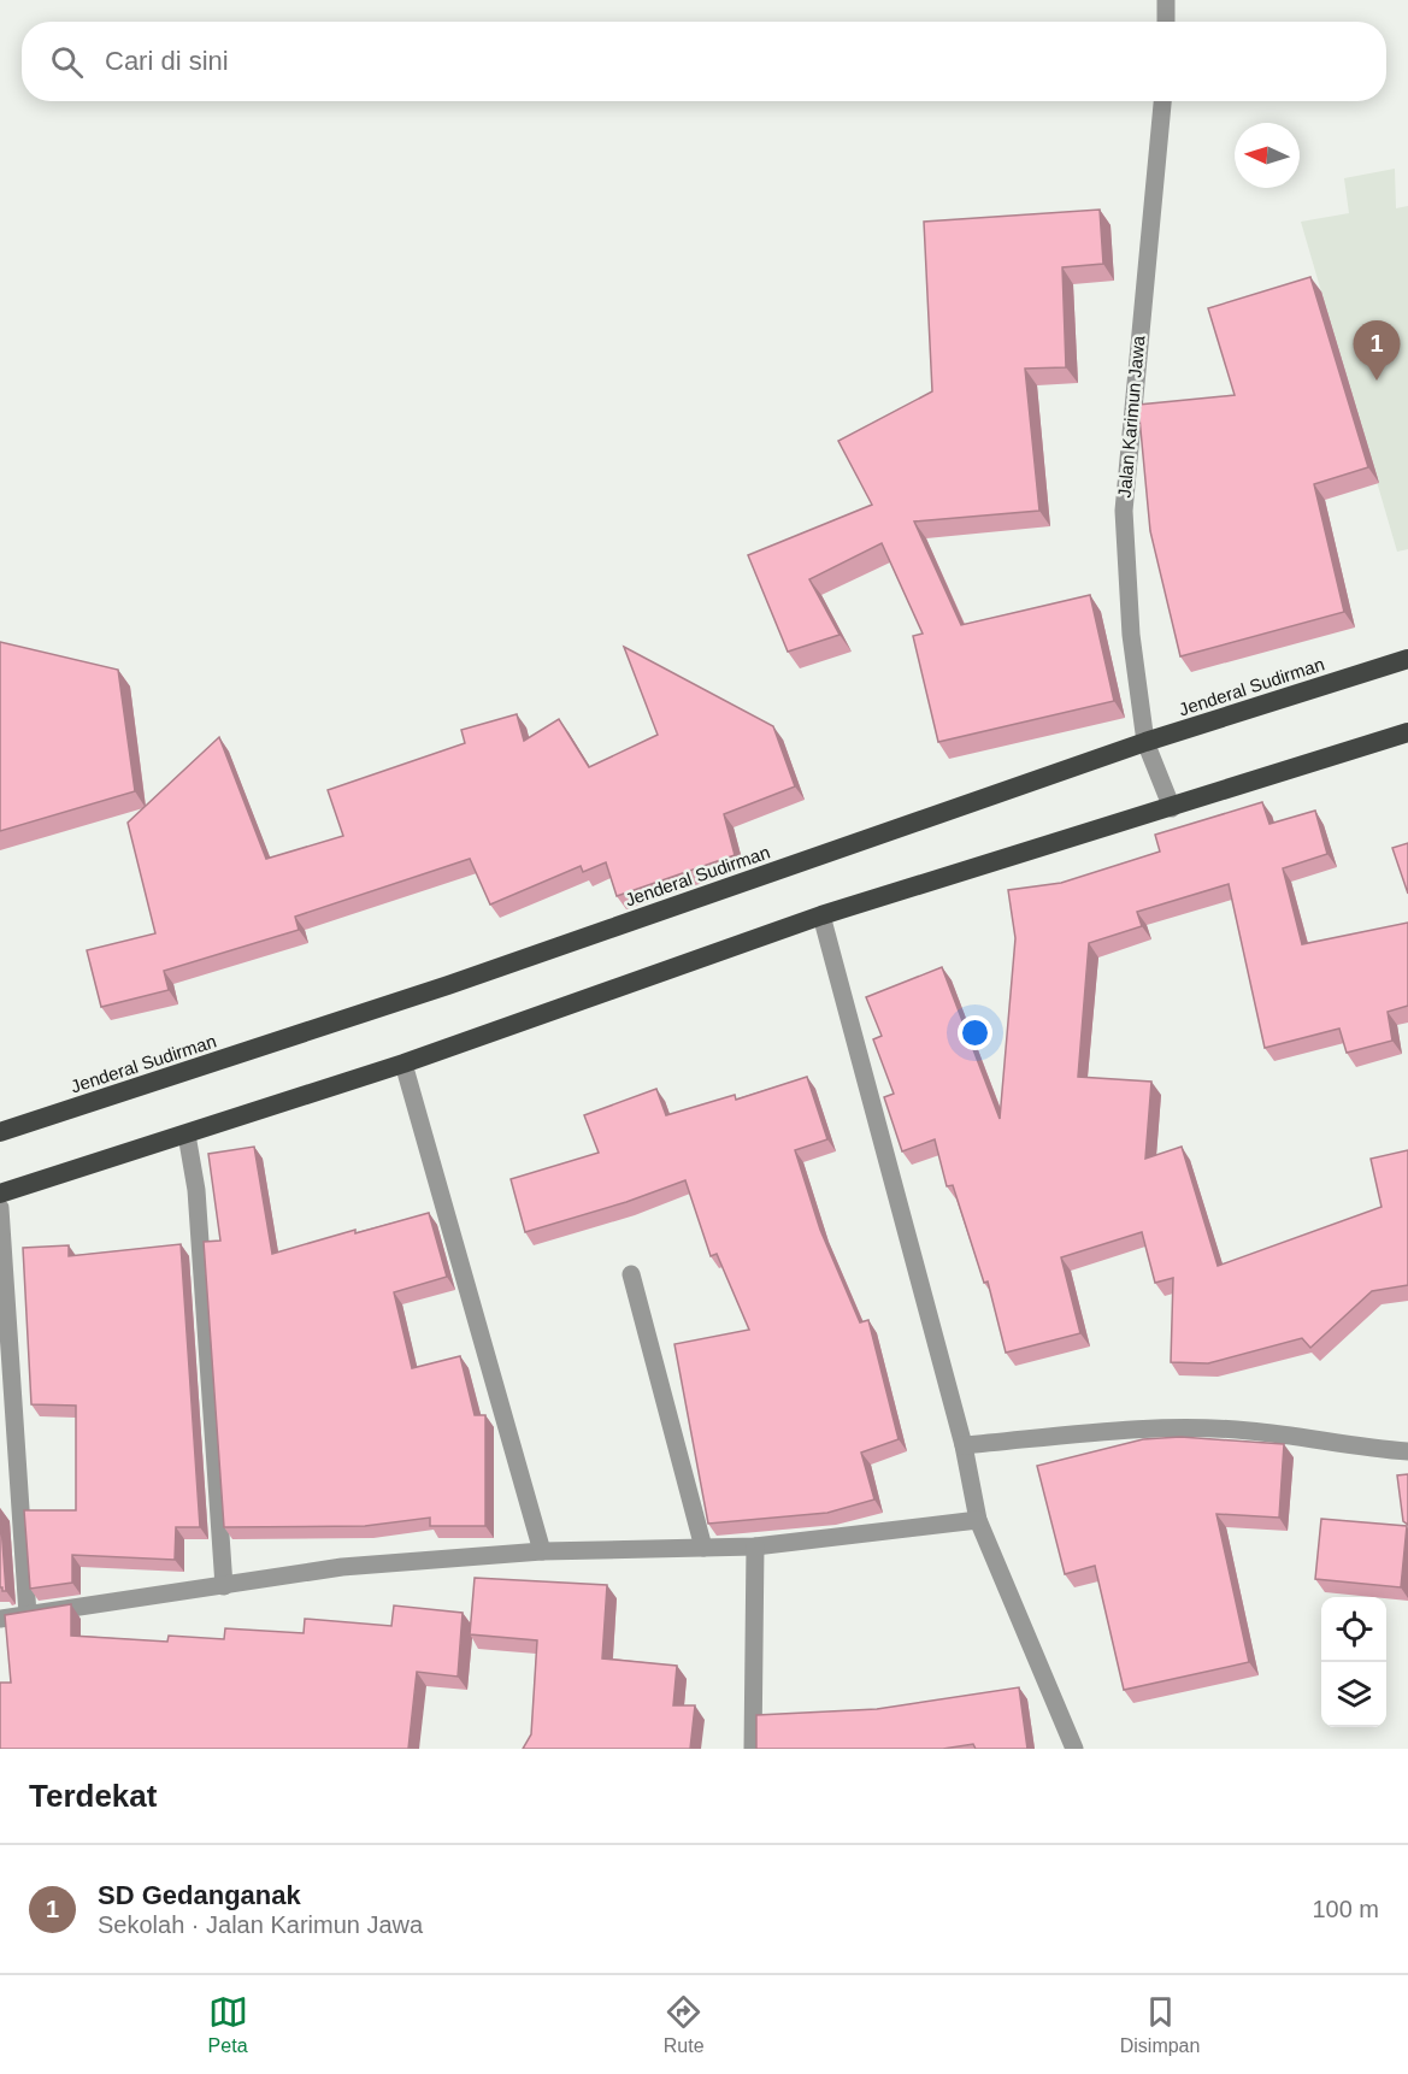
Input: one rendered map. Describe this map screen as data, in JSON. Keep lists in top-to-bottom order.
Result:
{
  "streets": {
    "highway": ["Jenderal Sudirman"],
    "street": ["Jalan Karimun Jawa"]
  },
  "crossings": [
    ["Jalan Karimun Jawa", "Jenderal Sudirman"]
  ],
  "north": "left",
  "page": {
    "search": "Cari di sini",
    "pins": "1",
    "heading": "Terdekat",
    "list": [
      {
        "mark": "1",
        "name": "SD Gedanganak",
        "note": "Sekolah · Jalan Karimun Jawa",
        "value": "100 m"
      }
    ],
    "nav": ["Peta", "Rute", "Disimpan"]
  }
}
